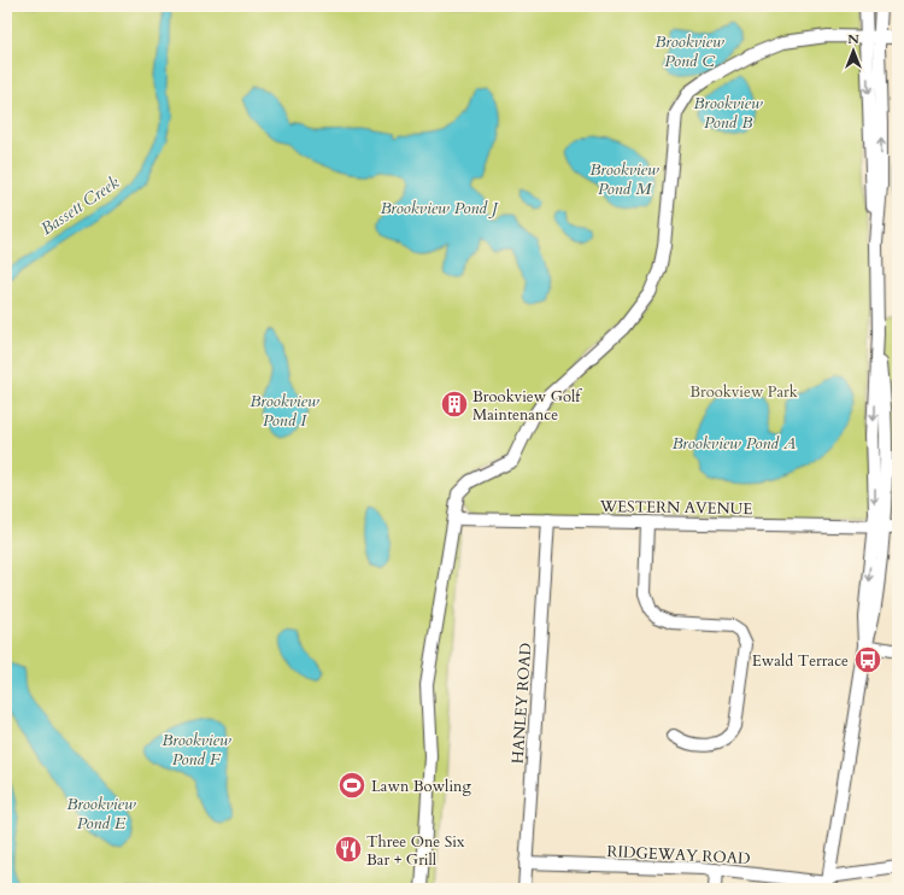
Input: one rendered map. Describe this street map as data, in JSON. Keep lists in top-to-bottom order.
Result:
{
  "streets": {
    "street": ["WESTERN AVENUE", "HANLEY ROAD", "RIDGEWAY ROAD"]
  },
  "crossings": [
    ["WESTERN AVENUE", "HANLEY ROAD"],
    ["HANLEY ROAD", "RIDGEWAY ROAD"]
  ],
  "water": [
    "Brookview Pond C",
    "Brookview Pond B",
    "Brookview Pond M",
    "Bassett Creek",
    "Brookview Pond J",
    "Brookview Pond I",
    "Brookview Pond A",
    "Brookview Pond F",
    "Brookview Pond E"
  ],
  "parks": ["Brookview Park"],
  "places": {
    "building": ["Brookview Golf Maintenance"],
    "bus stop": ["Ewald Terrace"],
    "sports": ["Lawn Bowling"],
    "restaurant": ["Three One Six Bar + Grill"]
  },
  "north": "top"
}
